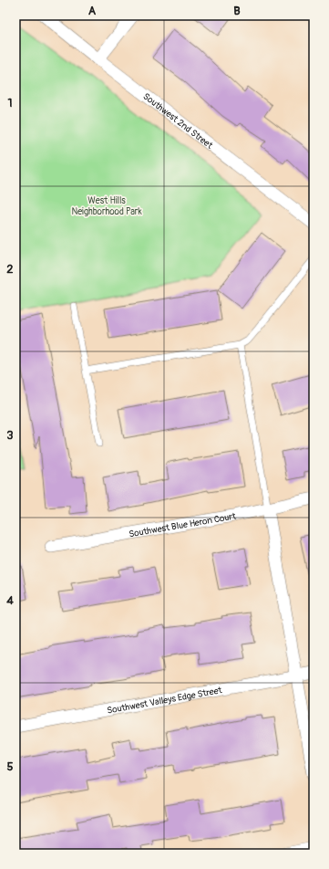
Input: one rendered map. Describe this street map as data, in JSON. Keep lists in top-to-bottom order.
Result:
{
  "streets": {
    "street": ["Southwest 2nd Street", "Southwest Blue Heron Court", "Southwest Valleys Edge Street"]
  },
  "parks": ["West Hills Neighborhood Park"],
  "grid": {
    "columns": ["A", "B"],
    "rows": [
      "1",
      "2",
      "3",
      "4",
      "5"
    ]
  }
}
